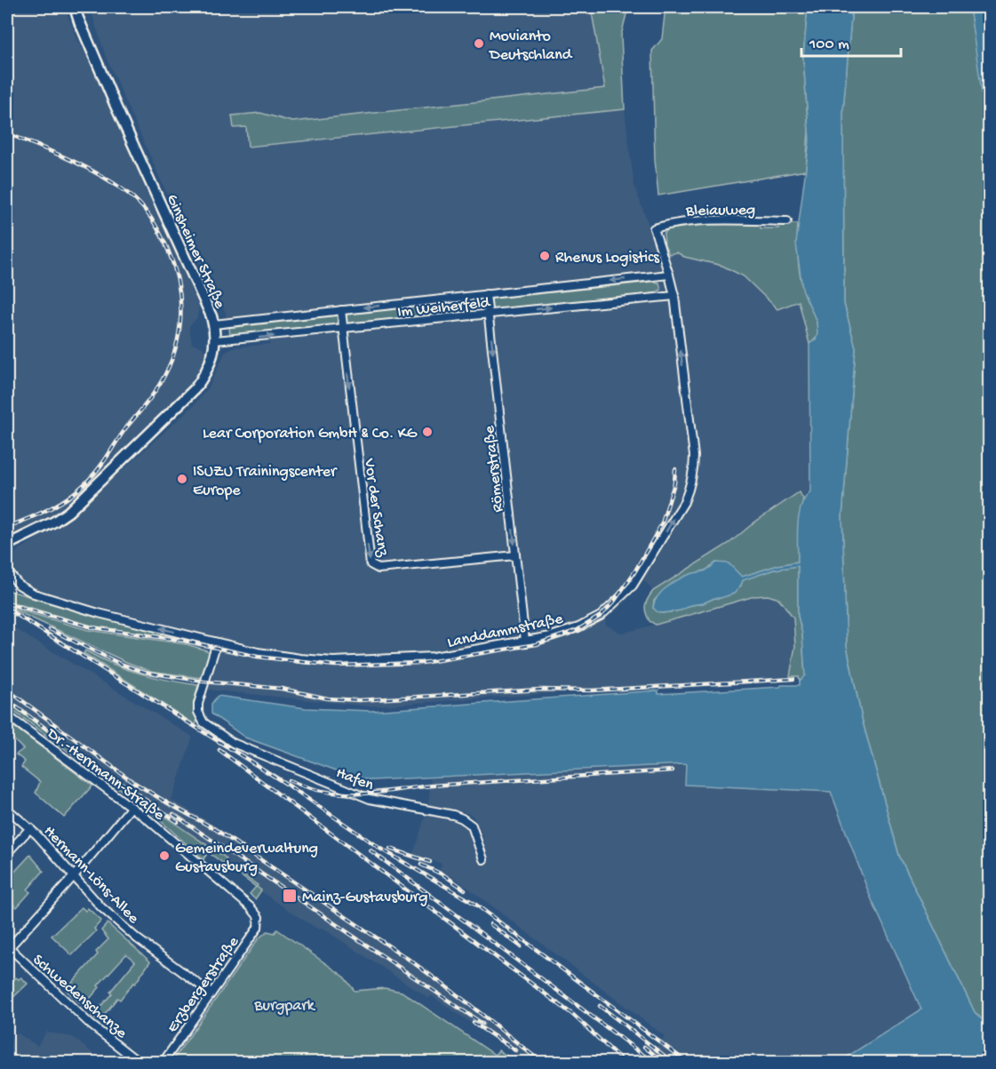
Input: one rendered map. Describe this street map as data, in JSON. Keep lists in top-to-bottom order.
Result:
{
  "streets": {
    "main road": ["Ginsheimer Straße"],
    "street": [
      "Bleiauweg",
      "Im Weiherfeld",
      "Römerstraße",
      "Vor der Schanz",
      "Landdammstraße",
      "Dr.-Herrmann-Straße",
      "Hafen",
      "Hermann-Löns-Allee",
      "Erzbergerstraße",
      "Schwedenschanze"
    ]
  },
  "crossings": [
    ["Bleiauweg", "Landdammstraße"],
    ["Ginsheimer Straße", "Im Weiherfeld"],
    ["Im Weiherfeld", "Römerstraße"],
    ["Im Weiherfeld", "Vor der Schanz"],
    ["Im Weiherfeld", "Landdammstraße"],
    ["Römerstraße", "Vor der Schanz"],
    ["Römerstraße", "Landdammstraße"],
    ["Landdammstraße", "Hafen"],
    ["Dr.-Herrmann-Straße", "Erzbergerstraße"],
    ["Hermann-Löns-Allee", "Erzbergerstraße"]
  ],
  "one_way": ["Römerstraße"],
  "parks": ["Burgpark"],
  "places": {
    "other": [
      "Movianto Deutschland",
      "Rhenus Logistics",
      "Lear Corporation GmbH & Co. KG",
      "ISUZU Trainingscenter Europe",
      "Gemeindeverwaltung Gustavsburg"
    ],
    "transit": ["Mainz-Gustavsburg"]
  },
  "scale_bar": "100 m"
}
